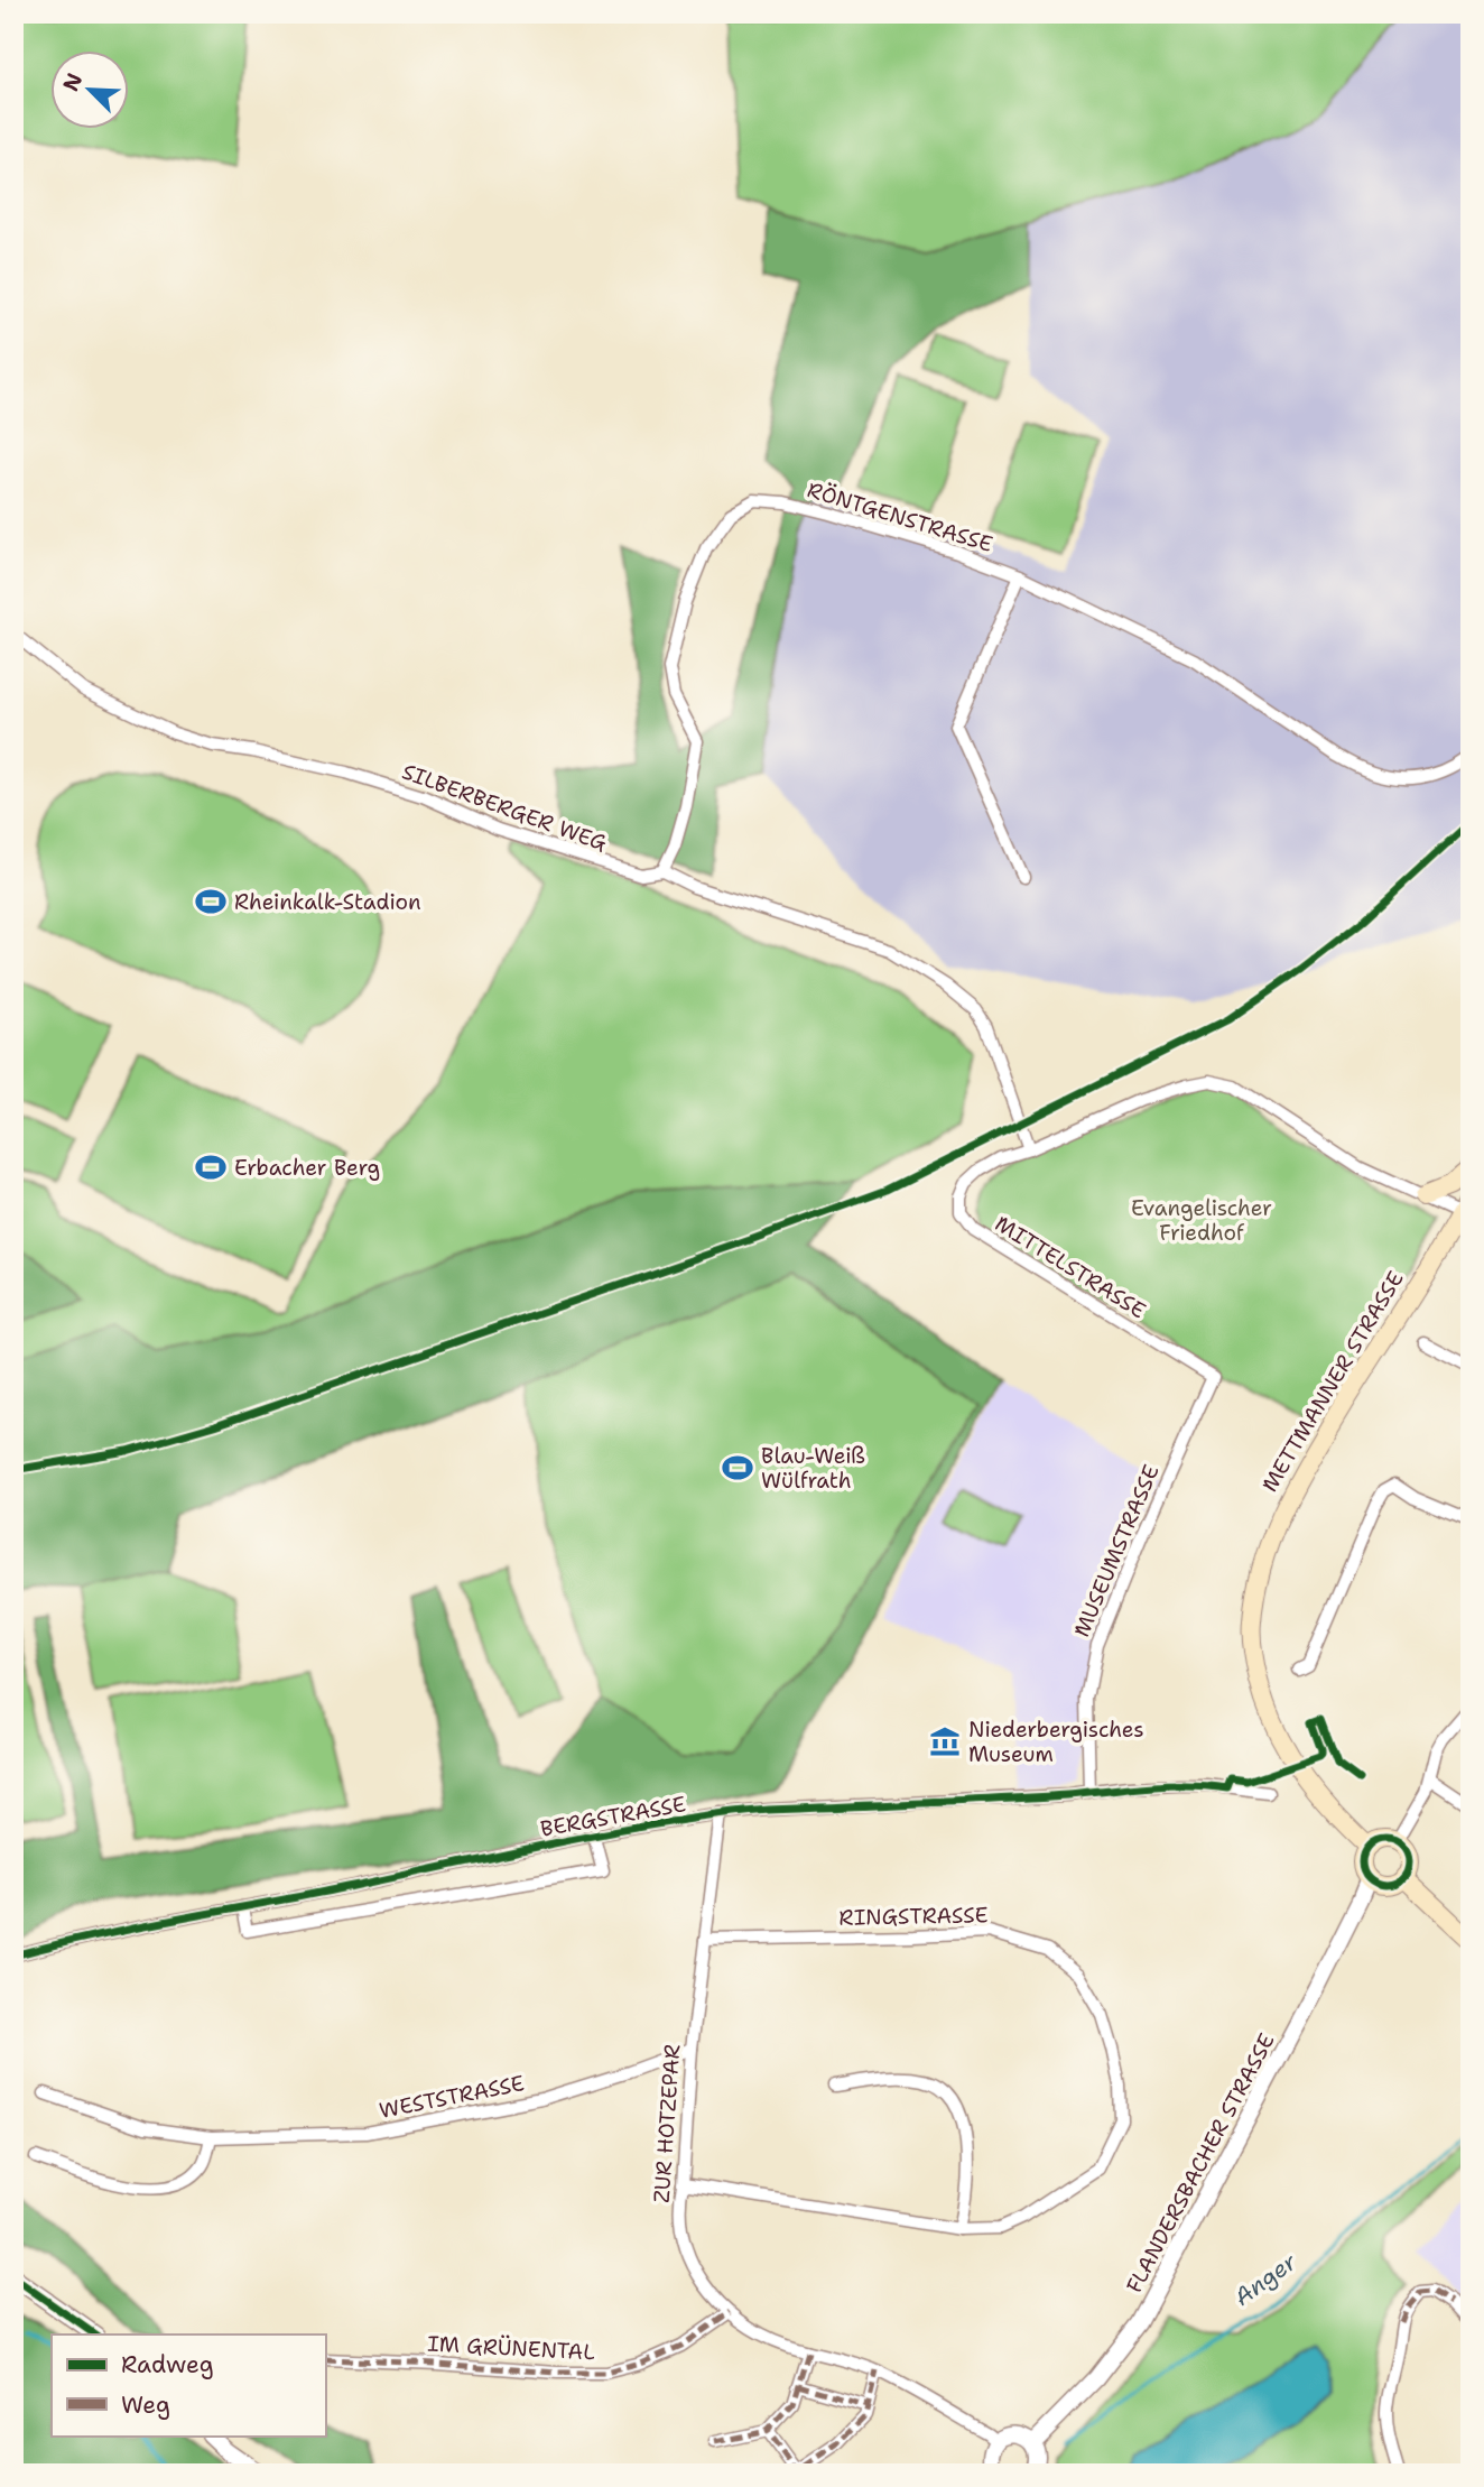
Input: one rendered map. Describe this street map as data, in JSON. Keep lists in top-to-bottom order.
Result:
{
  "streets": {
    "main road": ["METTMANNER STRASSE"],
    "street": [
      "RÖNTGENSTRASSE",
      "SILBERBERGER WEG",
      "MITTELSTRASSE",
      "MUSEUMSTRASSE",
      "BERGSTRASSE",
      "RINGSTRASSE",
      "WESTSTRASSE",
      "ZUR HOTZEPAR",
      "FLANDERSBACHER STRASSE",
      "IM GRÜNENTAL"
    ]
  },
  "crossings": [
    ["RÖNTGENSTRASSE", "SILBERBERGER WEG"],
    ["SILBERBERGER WEG", "MITTELSTRASSE"],
    ["MITTELSTRASSE", "MUSEUMSTRASSE"],
    ["METTMANNER STRASSE", "FLANDERSBACHER STRASSE"],
    ["MUSEUMSTRASSE", "BERGSTRASSE"],
    ["BERGSTRASSE", "ZUR HOTZEPAR"],
    ["RINGSTRASSE", "ZUR HOTZEPAR"],
    ["WESTSTRASSE", "ZUR HOTZEPAR"],
    ["ZUR HOTZEPAR", "IM GRÜNENTAL"]
  ],
  "water": ["Anger"],
  "parks": ["Evangelischer Friedhof"],
  "places": {
    "sports": ["Rheinkalk-Stadion", "Erbacher Berg", "Blau-Weiß Wülfrath"],
    "museum": ["Niederbergisches Museum"]
  },
  "legend": ["Radweg", "Weg"],
  "north": "top left"
}
